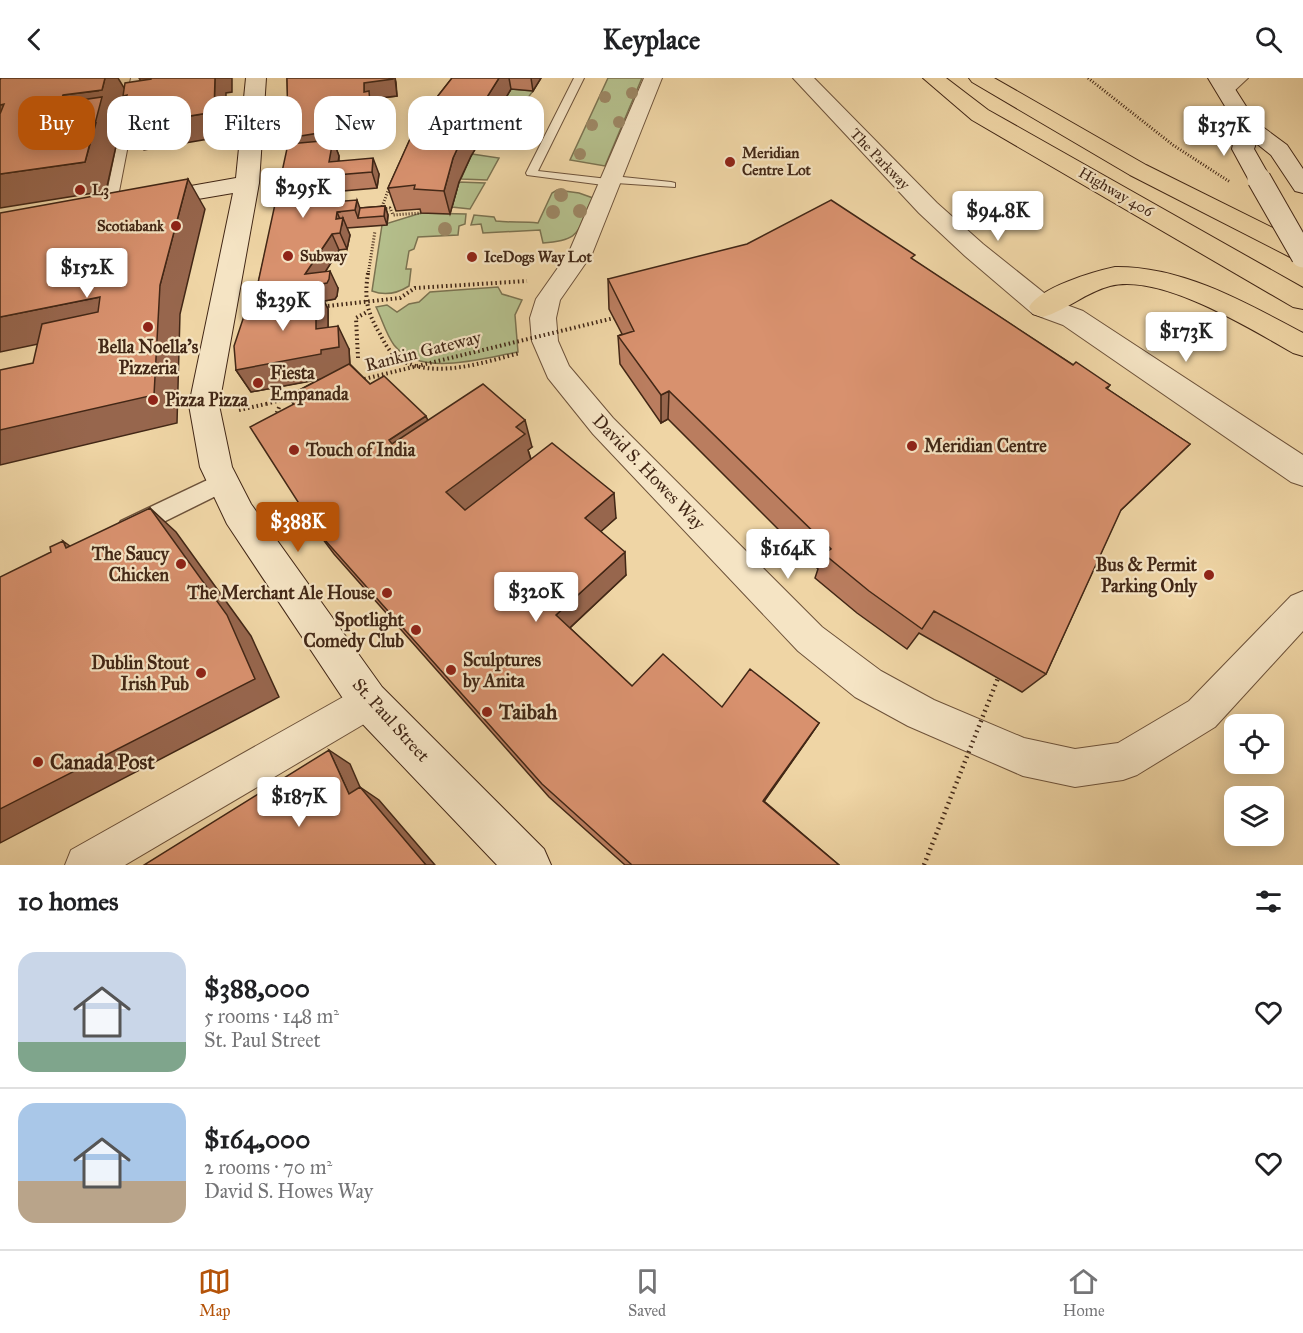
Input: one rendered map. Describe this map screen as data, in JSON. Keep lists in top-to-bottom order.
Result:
{
  "streets": {
    "highway": ["Highway 406"],
    "main road": ["The Parkway", "St. Paul Street"],
    "street": ["David S. Howes Way"],
    "path": ["Rankin Gateway"]
  },
  "places": [
    "Meridian Centre Lot",
    "L3",
    "Scotiabank",
    "Subway",
    "IceDogs Way Lot",
    "Bella Noella's Pizzeria",
    "Fiesta Empanada",
    "Pizza Pizza",
    "Meridian Centre",
    "Touch of India",
    "The Saucy Chicken",
    "Bus & Permit Parking Only",
    "The Merchant Ale House",
    "Spotlight Comedy Club",
    "Sculptures by Anita",
    "Dublin Stout Irish Pub",
    "Taibah",
    "Canada Post"
  ],
  "page": {
    "header": "Keyplace",
    "chip": [
      "Buy",
      "Rent",
      "Filters",
      "New",
      "Apartment"
    ],
    "price": [
      "$137K",
      "$295K",
      "$94.8K",
      "$152K",
      "$239K",
      "$173K",
      "$388K",
      "$164K",
      "$320K",
      "$187K"
    ],
    "heading": "10 homes",
    "list": [
      {
        "name": "$388,000",
        "note": "5 rooms · 148 m² · St. Paul Street"
      },
      {
        "name": "$164,000",
        "note": "2 rooms · 70 m² · David S. Howes Way"
      }
    ],
    "tabs": ["Map", "Saved", "Home"]
  }
}
